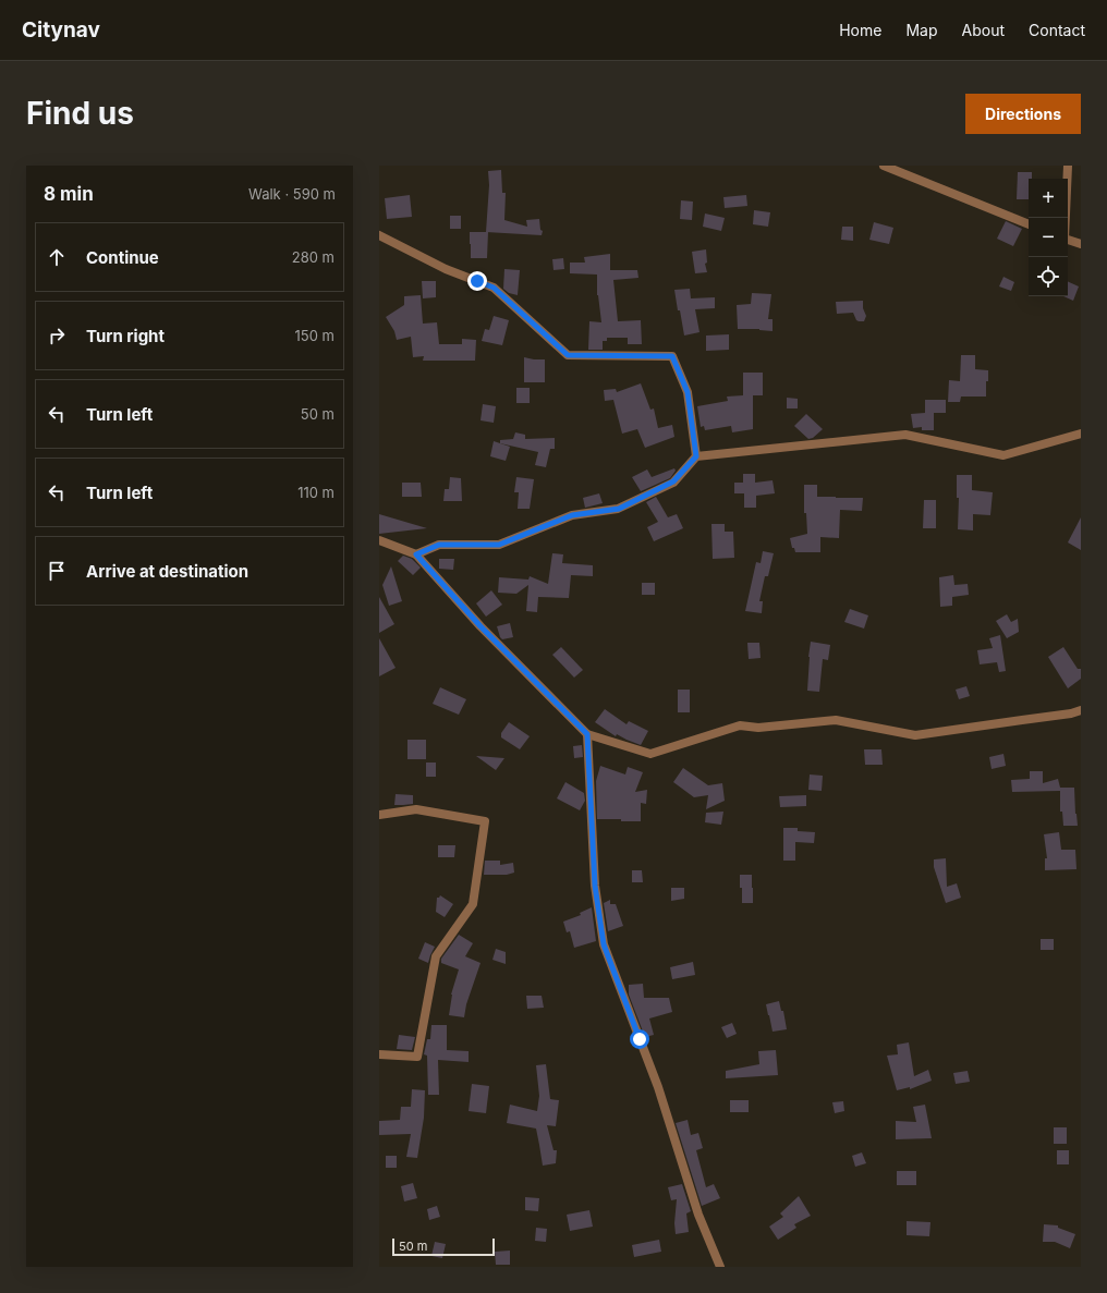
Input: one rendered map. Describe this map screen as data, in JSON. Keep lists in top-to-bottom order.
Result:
{
  "scale_bar": "50 m",
  "page": {
    "header": "Citynav",
    "nav": [
      "Home",
      "Map",
      "About",
      "Contact"
    ],
    "buttons": "Directions",
    "title": "Find us",
    "heading": ["8 min", "Walk · 590 m"],
    "map_buttons": ["+", "−"],
    "list": [
      ["Continue", "280 m"],
      ["Turn right", "150 m"],
      ["Turn left", "50 m"],
      ["Turn left", "110 m"],
      "Arrive at destination"
    ],
    "scale": "50 m"
  }
}
